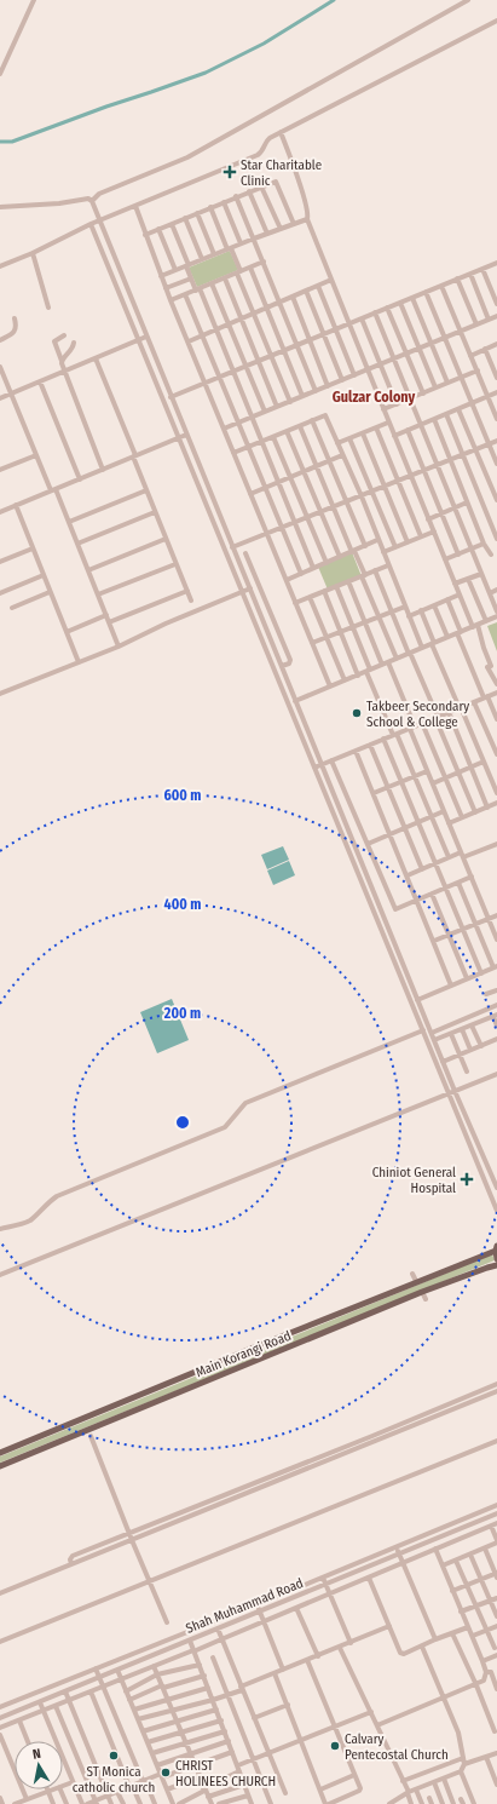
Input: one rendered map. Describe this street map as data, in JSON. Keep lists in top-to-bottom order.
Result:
{
  "streets": {
    "main road": ["Main Korangi Road"],
    "street": ["Shah Muhammad Road"]
  },
  "districts": ["Gulzar Colony"],
  "places": {
    "health": ["Star Charitable Clinic", "Chiniot General Hospital"],
    "other": [
      "Takbeer Secondary School & College",
      "Calvary Pentecostal Church",
      "ST Monica catholic church",
      "CHRIST HOLINEES CHURCH"
    ]
  },
  "north": "top",
  "rings": ["600 m", "400 m", "200 m"]
}
